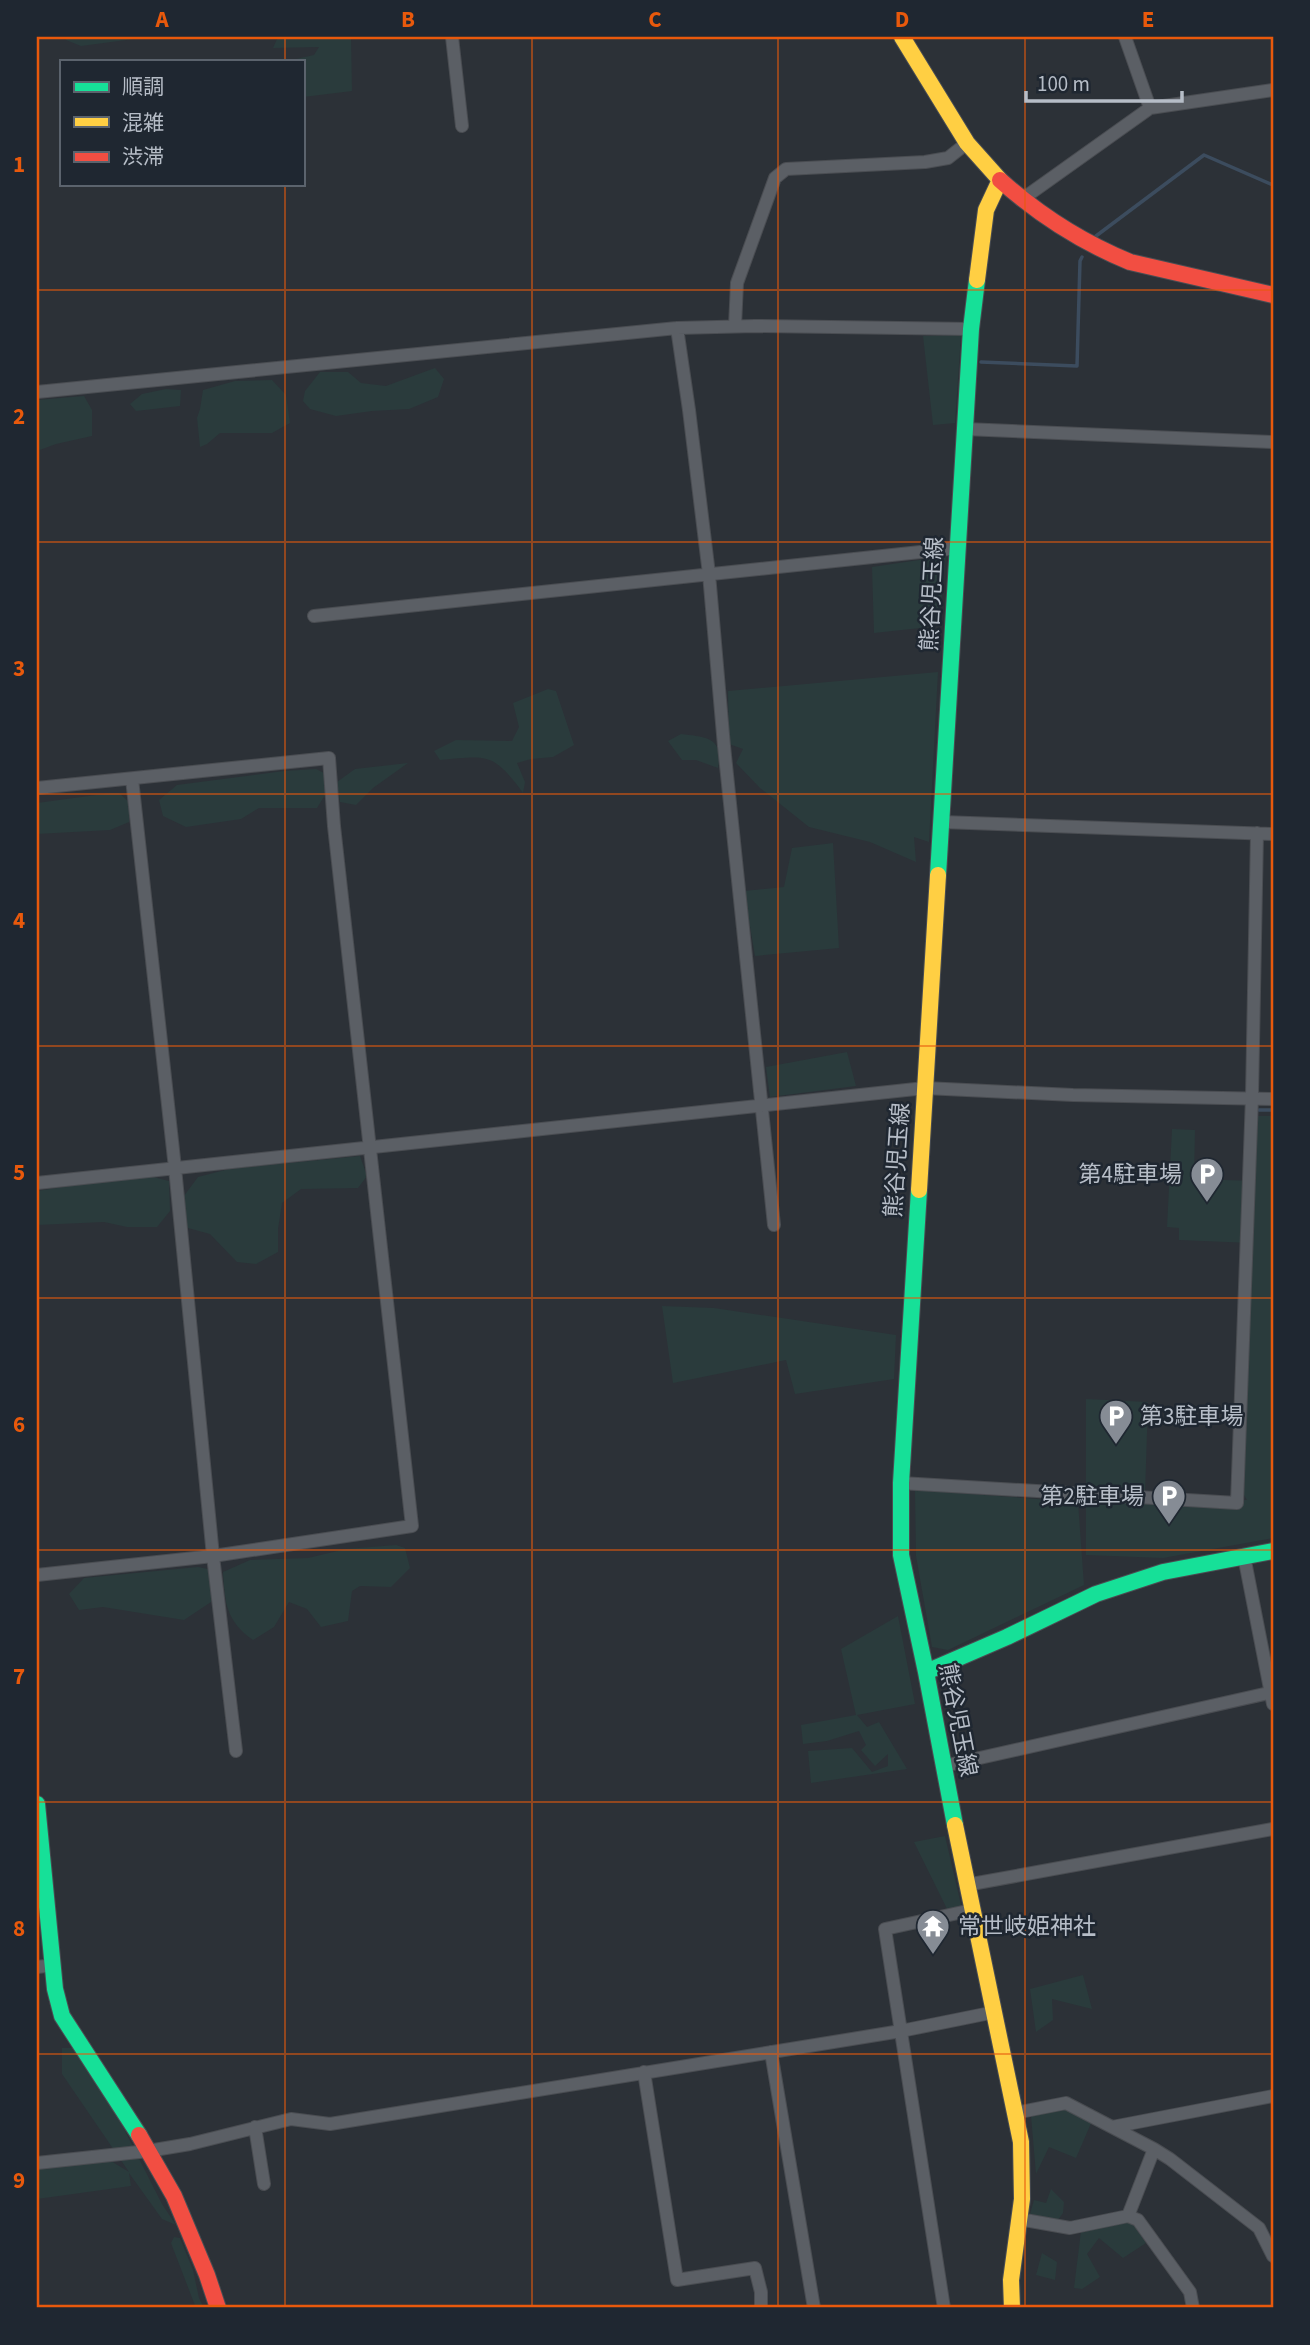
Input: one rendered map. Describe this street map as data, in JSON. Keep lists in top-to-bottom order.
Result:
{
  "streets": {
    "main road": ["熊谷児玉線"]
  },
  "places": {
    "parking": ["第4駐車場", "第3駐車場", "第2駐車場"],
    "temple": ["常世岐姫神社"]
  },
  "legend": ["順調", "混雑", "渋滞"],
  "scale_bar": "100 m",
  "grid": {
    "columns": [
      "A",
      "B",
      "C",
      "D",
      "E"
    ],
    "rows": [
      "1",
      "2",
      "3",
      "4",
      "5",
      "6",
      "7",
      "8",
      "9"
    ]
  }
}
